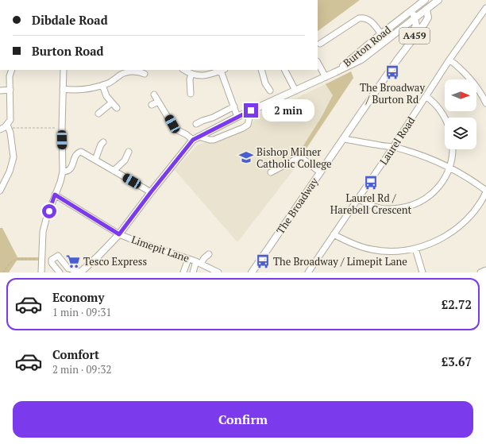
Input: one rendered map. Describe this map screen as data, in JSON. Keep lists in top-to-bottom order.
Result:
{
  "streets": {
    "main road": ["A459", "Burton Road", "The Broadway"],
    "street": ["Laurel Road", "Limepit Lane"]
  },
  "crossings": [
    ["Burton Road", "The Broadway"],
    ["Burton Road", "Limepit Lane"]
  ],
  "places": {
    "bus stop": ["The Broadway / Burton Rd", "Laurel Rd / Harebell Crescent", "The Broadway / Limepit Lane"],
    "school or university": ["Bishop Milner Catholic College"],
    "supermarket": ["Tesco Express"]
  },
  "north": "right",
  "page": {
    "banner": ["Dibdale Road", "Burton Road"],
    "bubble": "2 min",
    "list": [
      {
        "name": "Economy",
        "note": "1 min · 09:31",
        "value": "£2.72"
      },
      {
        "name": "Comfort",
        "note": "2 min · 09:32",
        "value": "£3.67"
      }
    ],
    "buttons": "Confirm"
  }
}
